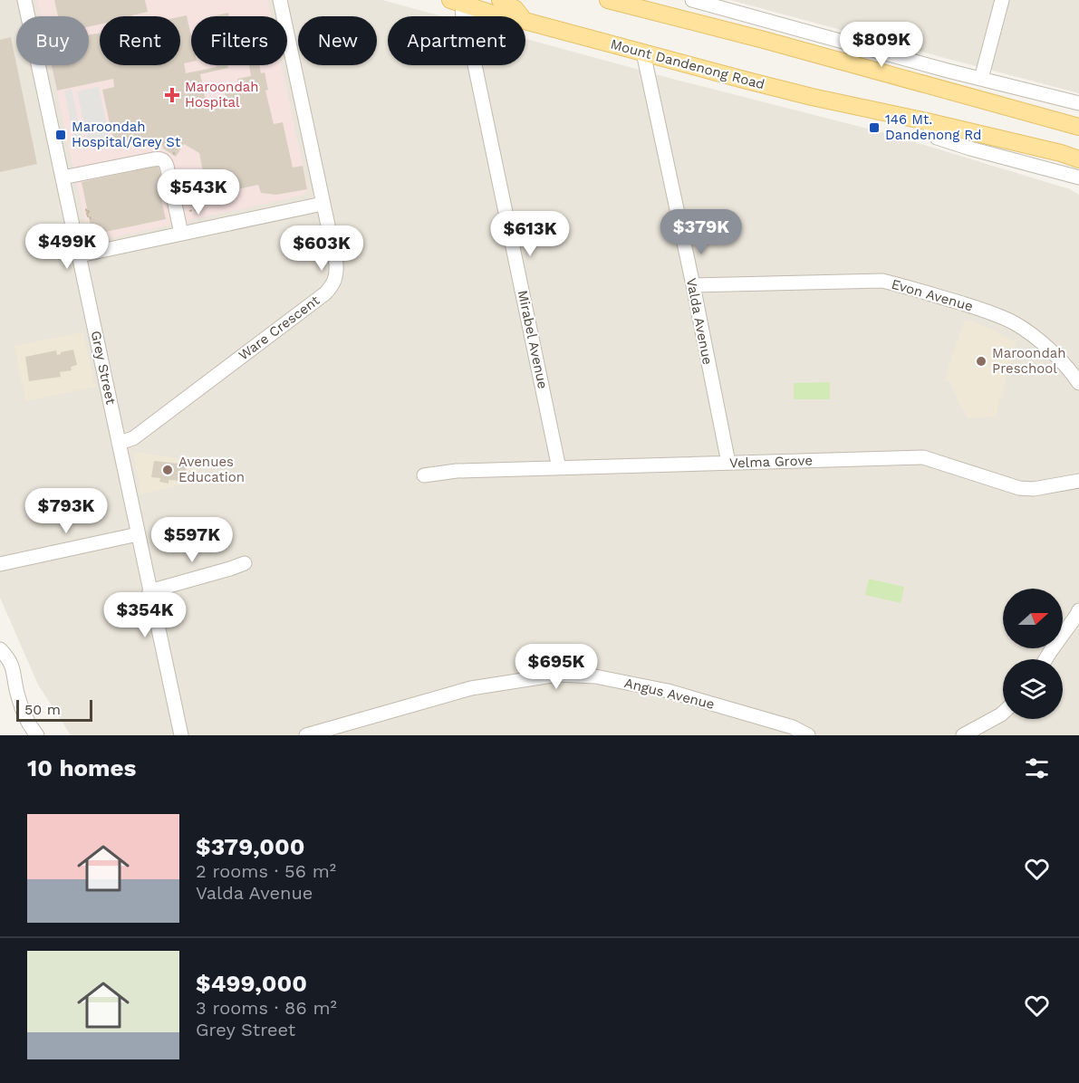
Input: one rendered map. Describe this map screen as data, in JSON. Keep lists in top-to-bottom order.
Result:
{
  "streets": {
    "main road": ["Mount Dandenong Road"],
    "street": [
      "Evon Avenue",
      "Valda Avenue",
      "Ware Crescent",
      "Mirabel Avenue",
      "Grey Street",
      "Velma Grove",
      "Angus Avenue"
    ]
  },
  "crossings": [
    ["Mount Dandenong Road", "Valda Avenue"],
    ["Mount Dandenong Road", "Mirabel Avenue"],
    ["Evon Avenue", "Valda Avenue"],
    ["Valda Avenue", "Velma Grove"],
    ["Ware Crescent", "Grey Street"],
    ["Mirabel Avenue", "Velma Grove"]
  ],
  "places": {
    "health": ["Maroondah Hospital"],
    "transit": ["146 Mt. Dandenong Rd", "Maroondah Hospital/Grey St"],
    "other": ["Maroondah Preschool", "Avenues Education"]
  },
  "scale_bar": "50 m",
  "north": "right",
  "page": {
    "chip": [
      "Buy",
      "Rent",
      "Filters",
      "New",
      "Apartment"
    ],
    "price": [
      "$809K",
      "$543K",
      "$379K",
      "$613K",
      "$499K",
      "$603K",
      "$793K",
      "$597K",
      "$354K",
      "$695K"
    ],
    "scale": "50 m",
    "heading": "10 homes",
    "list": [
      {
        "name": "$379,000",
        "note": "2 rooms · 56 m² · Valda Avenue"
      },
      {
        "name": "$499,000",
        "note": "3 rooms · 86 m² · Grey Street"
      }
    ]
  }
}
